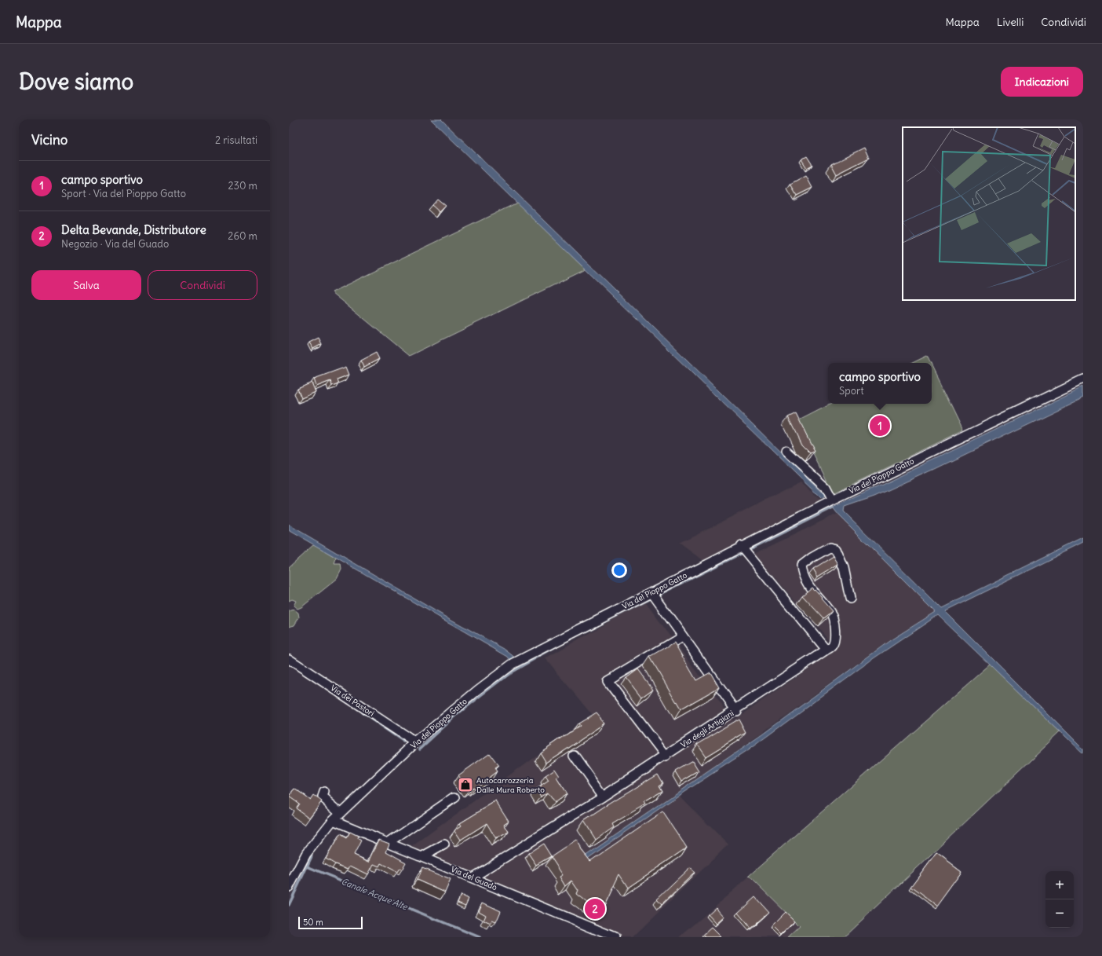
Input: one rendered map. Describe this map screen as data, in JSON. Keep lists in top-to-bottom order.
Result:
{
  "streets": {
    "street": [
      "Via del Pioppo Gatto",
      "Via dei Pastori",
      "Via degli Artigiani",
      "Via del Guado"
    ]
  },
  "crossings": [
    ["Via del Pioppo Gatto", "Via dei Pastori"],
    ["Via del Pioppo Gatto", "Via del Guado"],
    ["Via degli Artigiani", "Via del Guado"]
  ],
  "water": ["Canale Acque Alte"],
  "places": {
    "shop": ["Autocarrozzeria Dalle Mura Roberto"]
  },
  "scale_bar": "50 m",
  "page": {
    "header": "Mappa",
    "nav": ["Mappa", "Livelli", "Condividi"],
    "buttons": [
      "Indicazioni",
      ["Salva", "Condividi"]
    ],
    "title": "Dove siamo",
    "heading": ["Vicino", "2 risultati"],
    "list": [
      {
        "mark": "1",
        "name": "campo sportivo",
        "note": "Sport · Via del Pioppo Gatto",
        "value": "230 m"
      },
      {
        "mark": "2",
        "name": "Delta Bevande, Distributore",
        "note": "Negozio · Via del Guado",
        "value": "260 m"
      }
    ],
    "popup": ["campo sportivo", "Sport"],
    "pins": ["1", "2"],
    "map_buttons": ["+", "−"],
    "scale": "50 m"
  }
}
